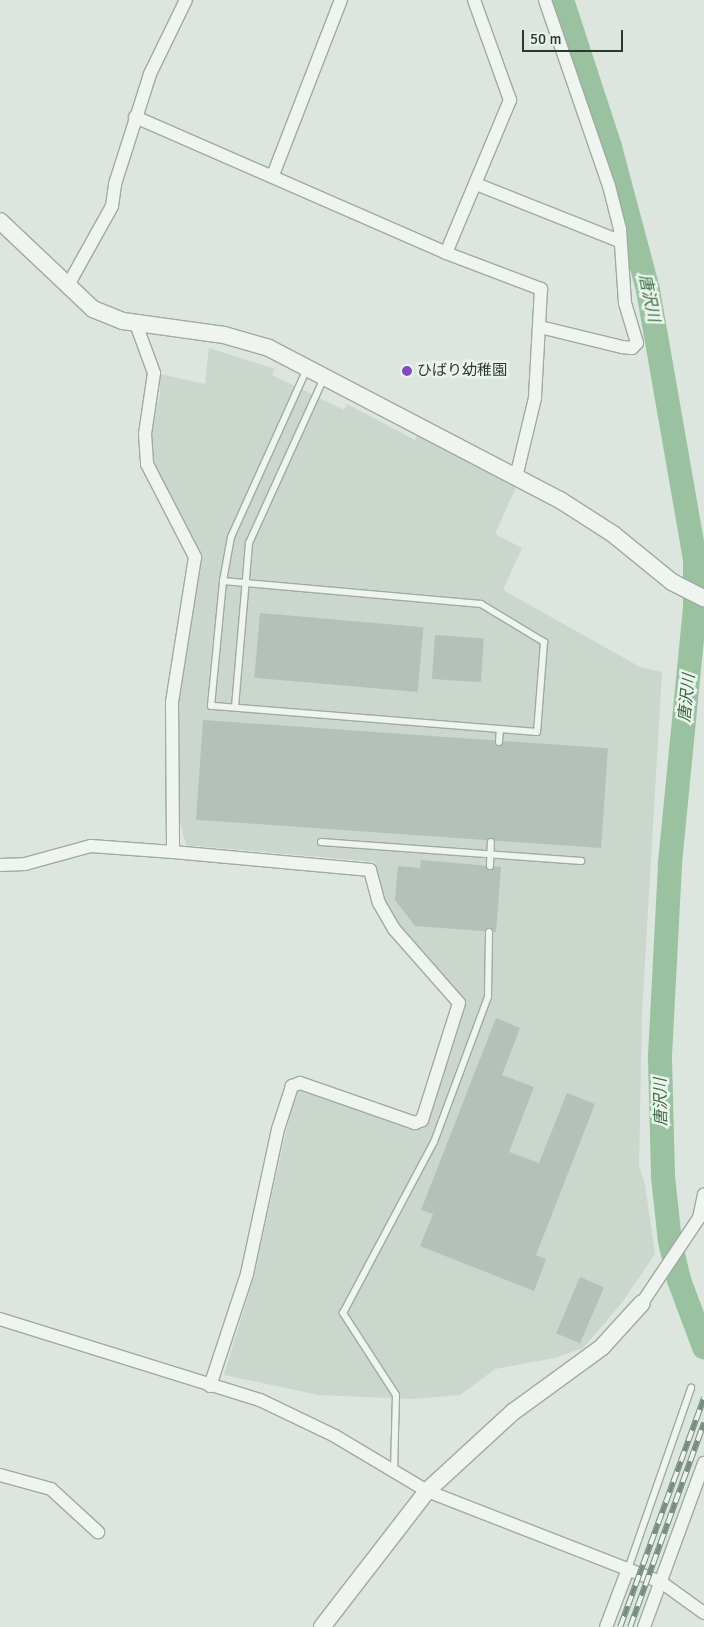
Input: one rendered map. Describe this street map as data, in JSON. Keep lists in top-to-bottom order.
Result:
{
  "water": ["唐沢川"],
  "places": ["ひばり幼稚園"],
  "scale_bar": "50 m"
}
